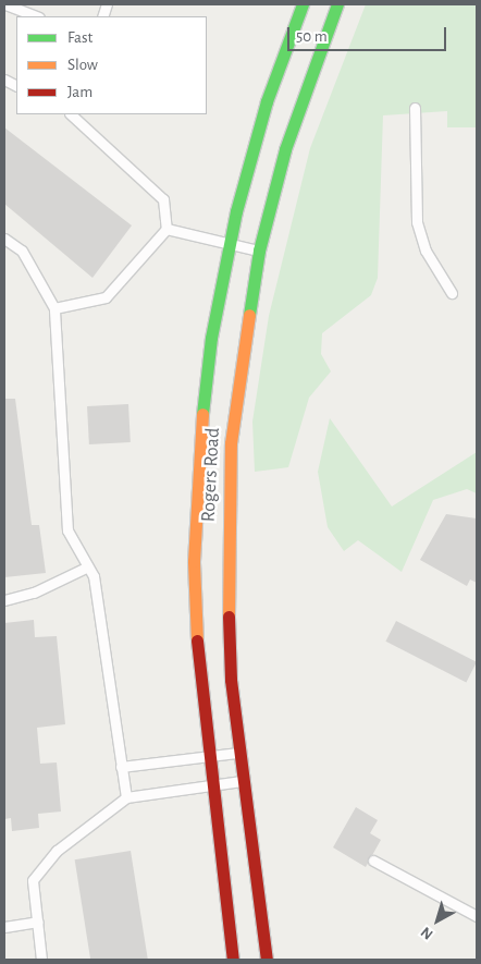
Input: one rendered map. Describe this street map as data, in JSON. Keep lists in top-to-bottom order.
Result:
{
  "streets": {
    "main road": ["Rogers Road"]
  },
  "legend": ["Fast", "Slow", "Jam"],
  "scale_bar": "50 m",
  "north": "bottom left"
}
